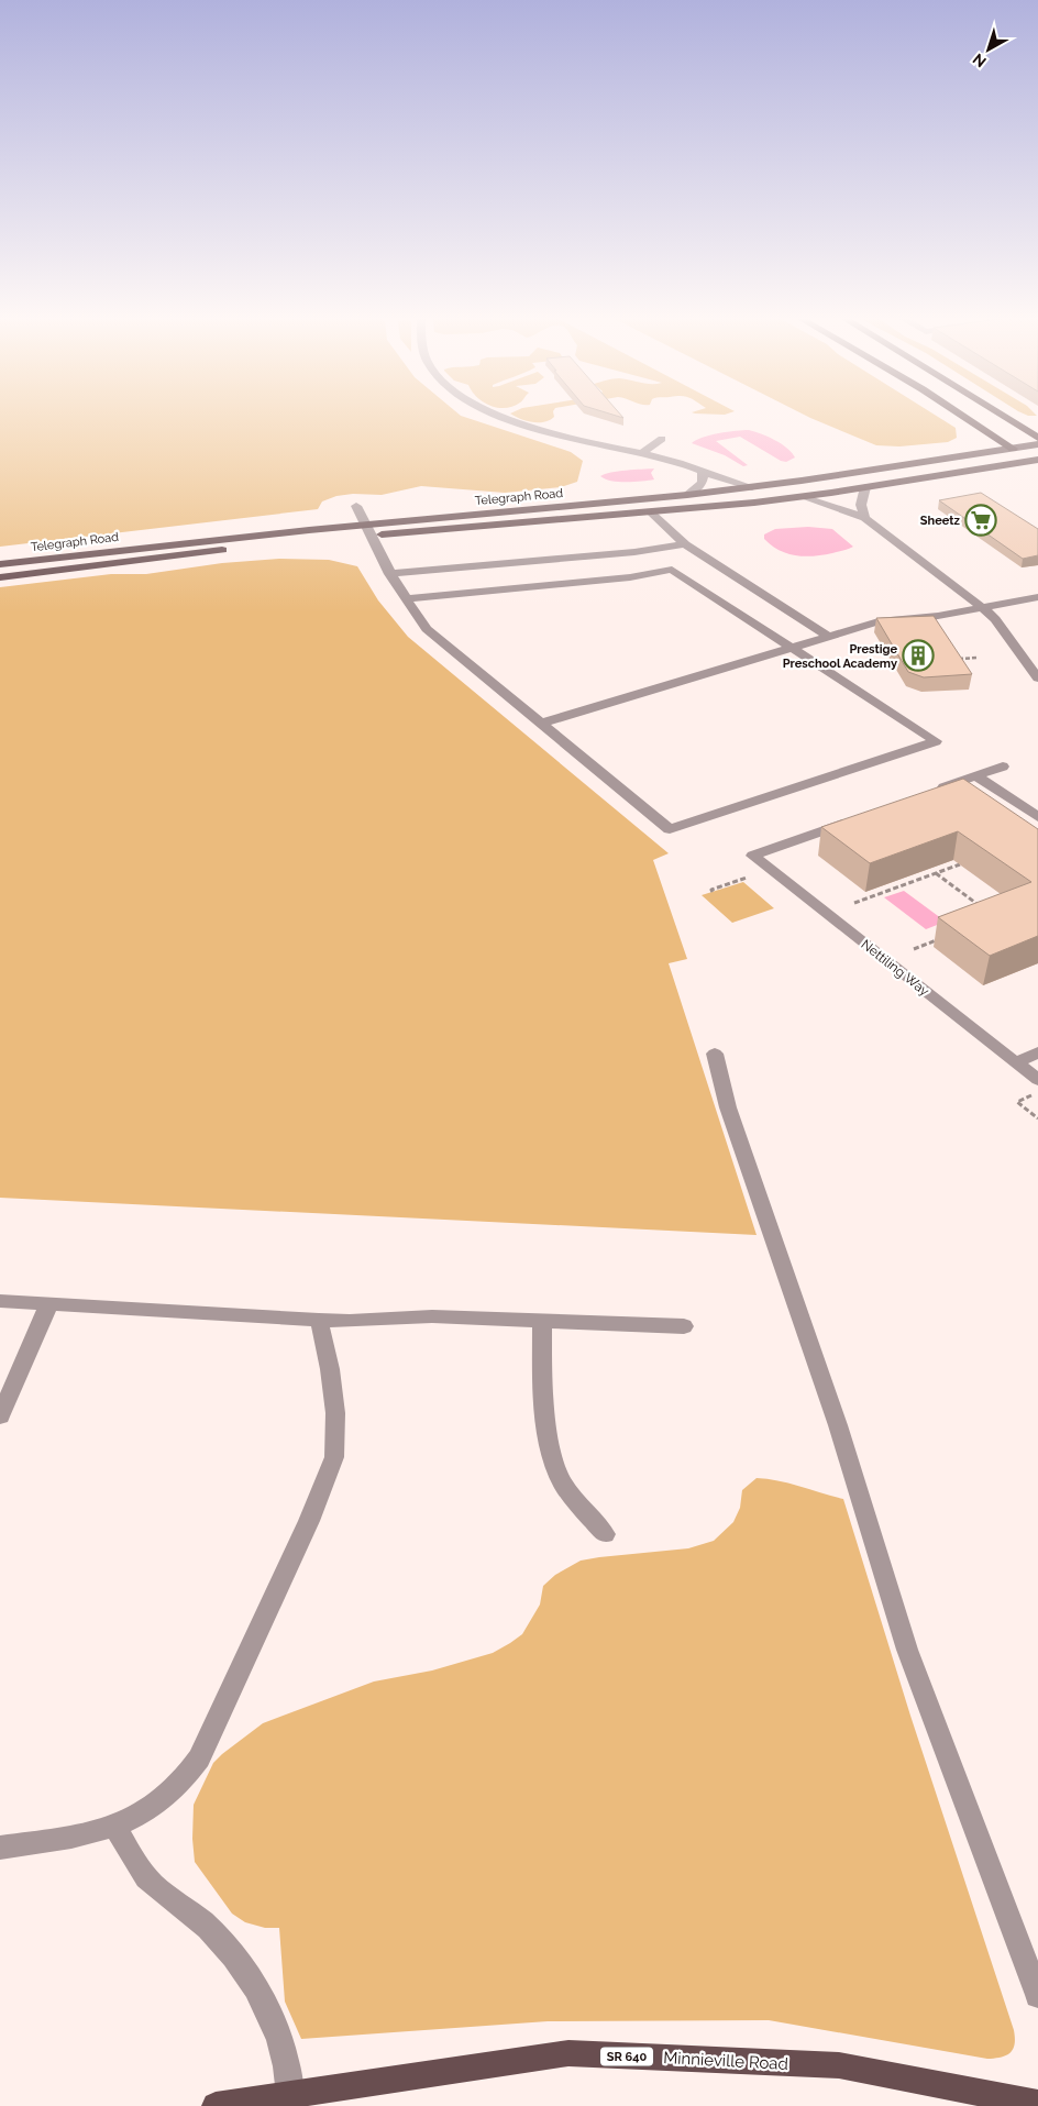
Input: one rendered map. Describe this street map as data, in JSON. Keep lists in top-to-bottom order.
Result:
{
  "streets": {
    "main road": ["Telegraph Road", "SR 640", "Minnieville Road"],
    "street": ["Nettiling Way"]
  },
  "places": {
    "supermarket": ["Sheetz"],
    "building": ["Prestige Preschool Academy"]
  },
  "north": "bottom left"
}
